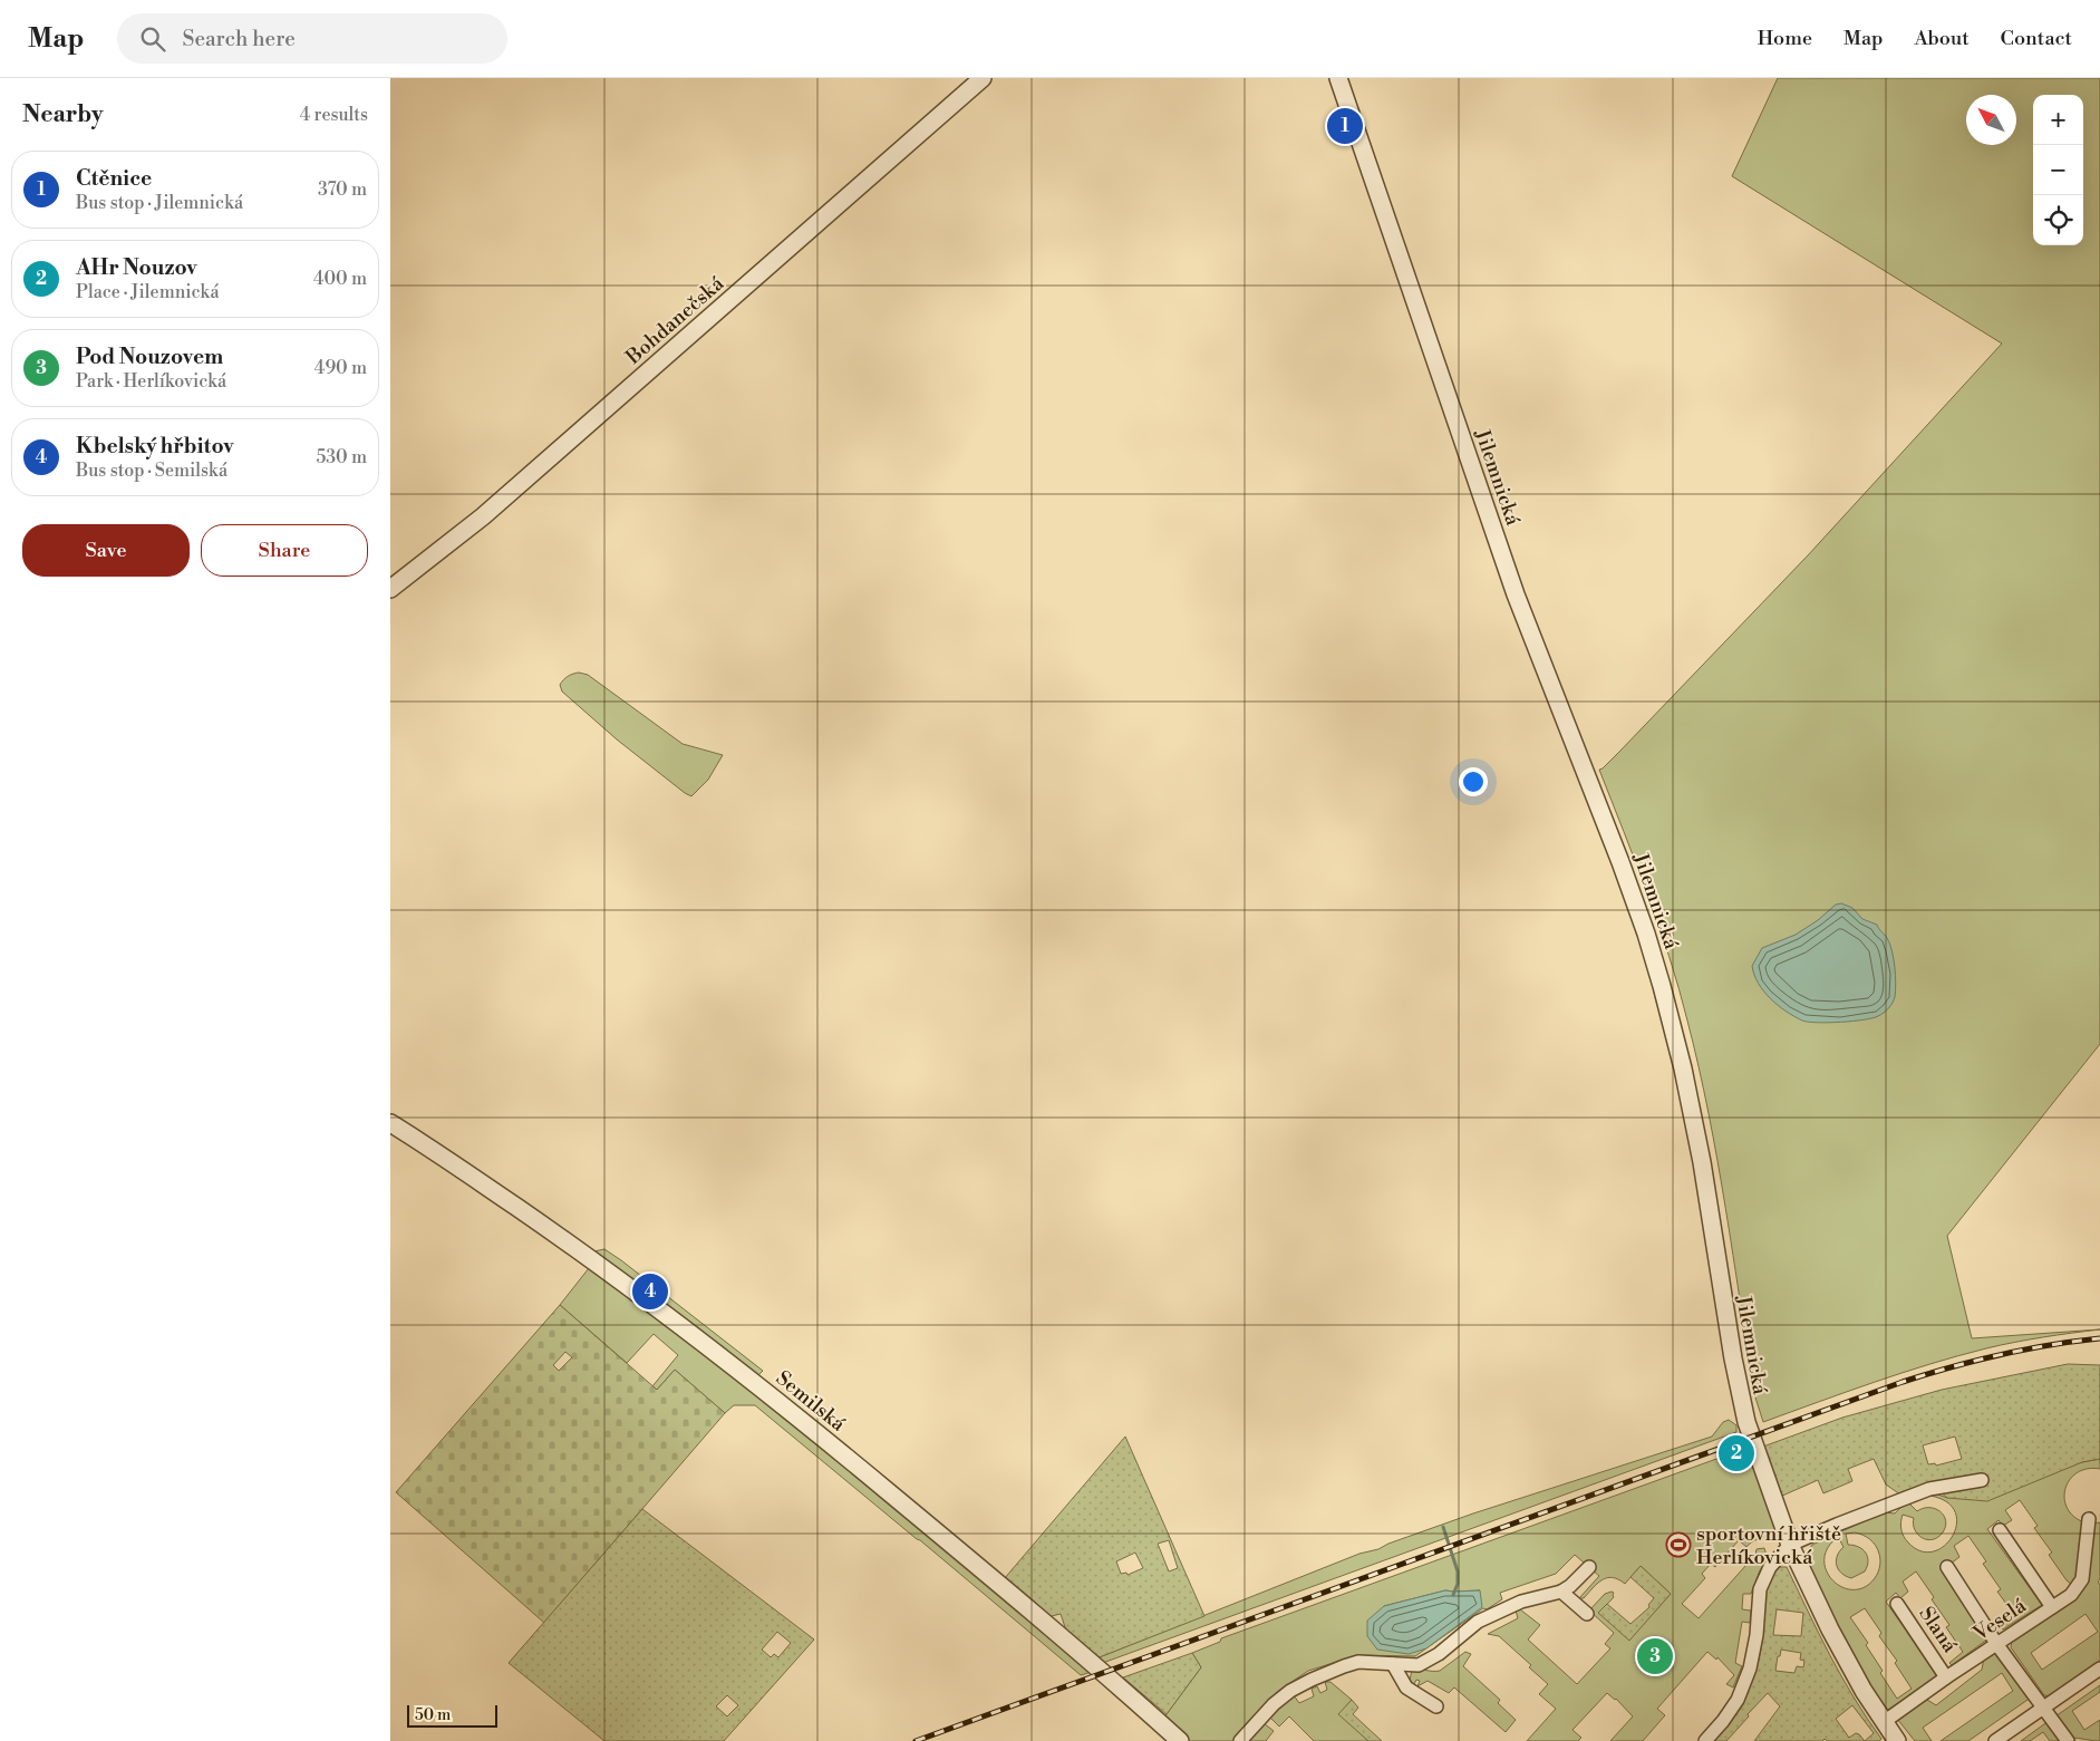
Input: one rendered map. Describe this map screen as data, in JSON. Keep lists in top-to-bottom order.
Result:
{
  "streets": {
    "street": [
      "Bohdanečská",
      "Jilemnická",
      "Semilská",
      "Veselá",
      "Slaná"
    ]
  },
  "crossings": [
    ["Jilemnická", "Veselá"],
    ["Veselá", "Slaná"]
  ],
  "places": {
    "sports": ["sportovní hřiště Herlíkovická"]
  },
  "scale_bar": "50 m",
  "north": "top left",
  "page": {
    "header": "Map",
    "search": "Search here",
    "nav": [
      "Home",
      "Map",
      "About",
      "Contact"
    ],
    "heading": ["Nearby", "4 results"],
    "map_buttons": ["+", "−"],
    "pins": [
      "1",
      "4",
      "2",
      "3"
    ],
    "list": [
      {
        "mark": "1",
        "name": "Ctěnice",
        "note": "Bus stop · Jilemnická",
        "value": "370 m"
      },
      {
        "mark": "2",
        "name": "AHr Nouzov",
        "note": "Place · Jilemnická",
        "value": "400 m"
      },
      {
        "mark": "3",
        "name": "Pod Nouzovem",
        "note": "Park · Herlíkovická",
        "value": "490 m"
      },
      {
        "mark": "4",
        "name": "Kbelský hřbitov",
        "note": "Bus stop · Semilská",
        "value": "530 m"
      }
    ],
    "buttons": ["Save", "Share"],
    "scale": "50 m"
  }
}
